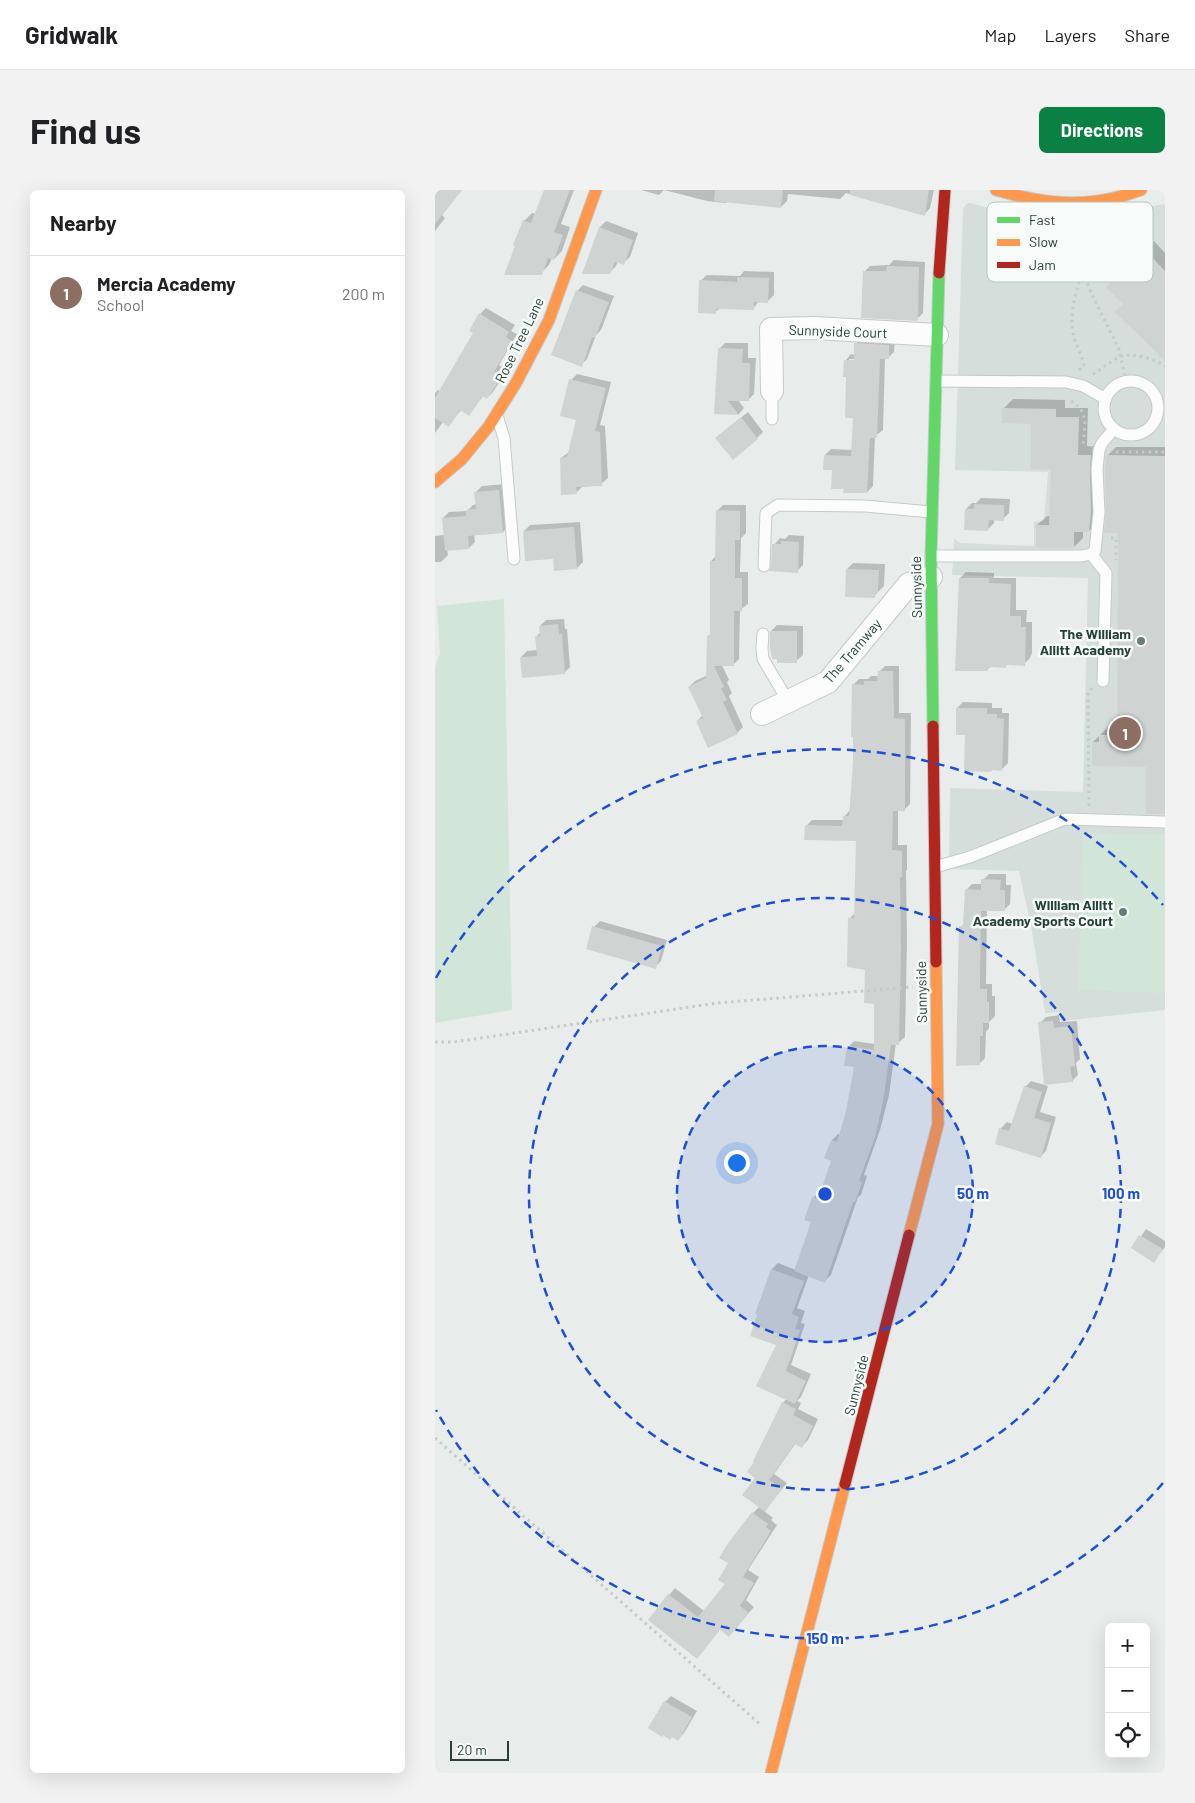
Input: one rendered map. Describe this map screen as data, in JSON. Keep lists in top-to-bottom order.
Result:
{
  "streets": {
    "street": [
      "Sunnyside Court",
      "Rose Tree Lane",
      "Sunnyside",
      "The Tramway"
    ]
  },
  "crossings": [
    ["Sunnyside Court", "Sunnyside"],
    ["Sunnyside", "The Tramway"]
  ],
  "places": ["The William Allitt Academy", "William Allitt Academy Sports Court"],
  "legend": ["Fast", "Slow", "Jam"],
  "scale_bar": "20 m",
  "page": {
    "header": "Gridwalk",
    "nav": ["Map", "Layers", "Share"],
    "buttons": "Directions",
    "title": "Find us",
    "heading": "Nearby",
    "list": [
      {
        "mark": "1",
        "name": "Mercia Academy",
        "note": "School",
        "value": "200 m"
      }
    ],
    "pins": "1",
    "map_buttons": ["+", "−"],
    "scale": "20 m"
  },
  "rings": ["50 m", "100 m", "150 m"]
}
